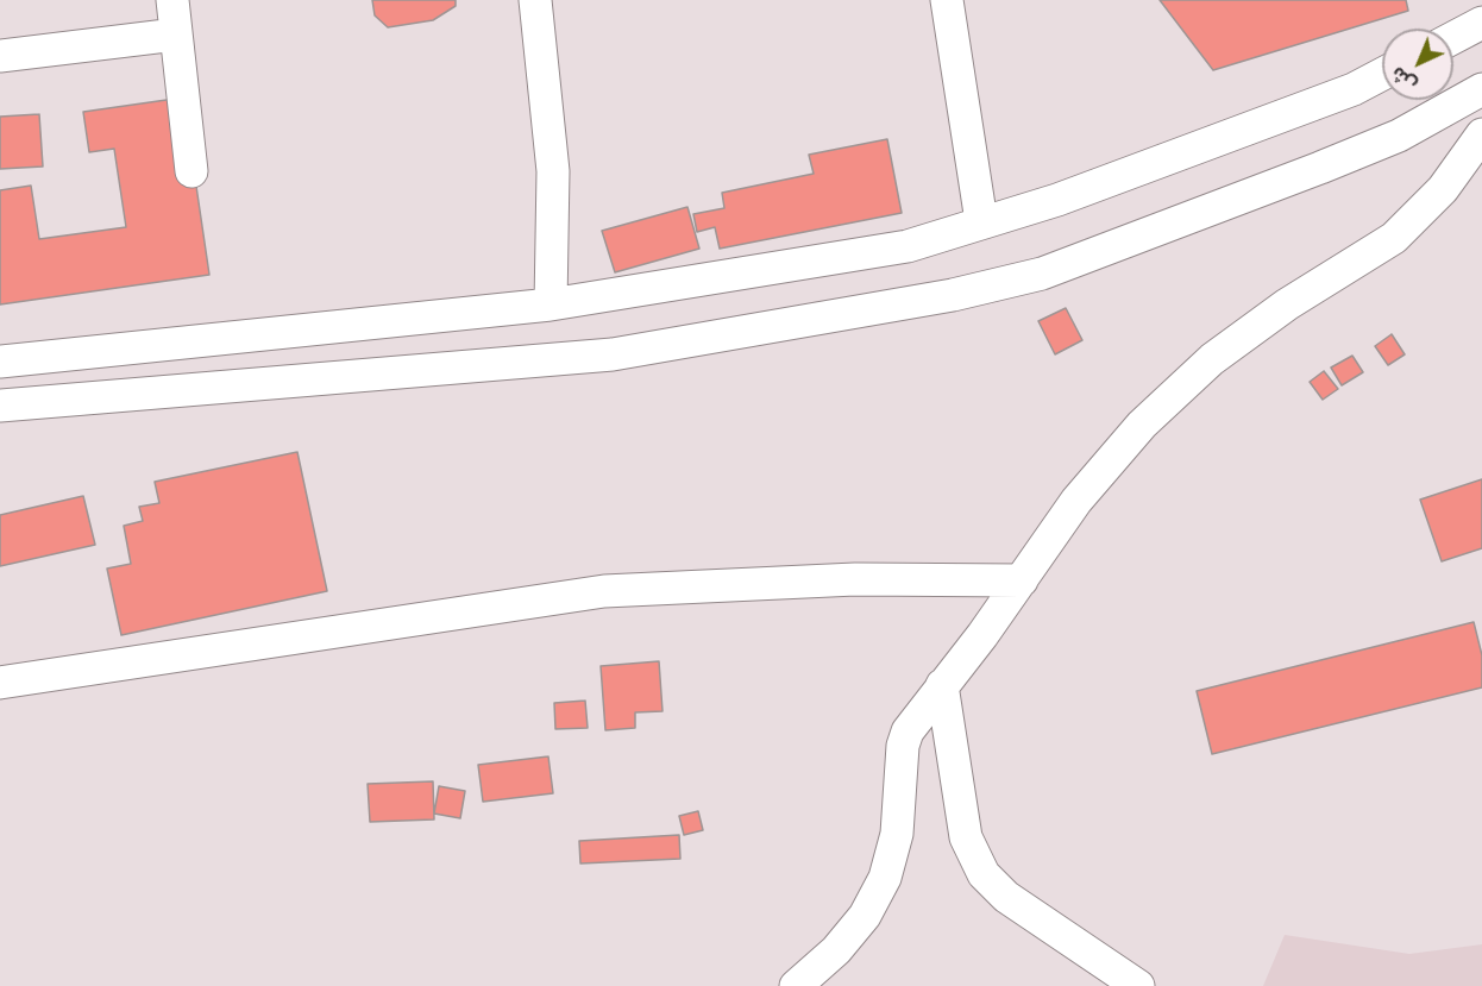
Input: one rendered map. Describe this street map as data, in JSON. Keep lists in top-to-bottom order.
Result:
{
  "north": "bottom left"
}
